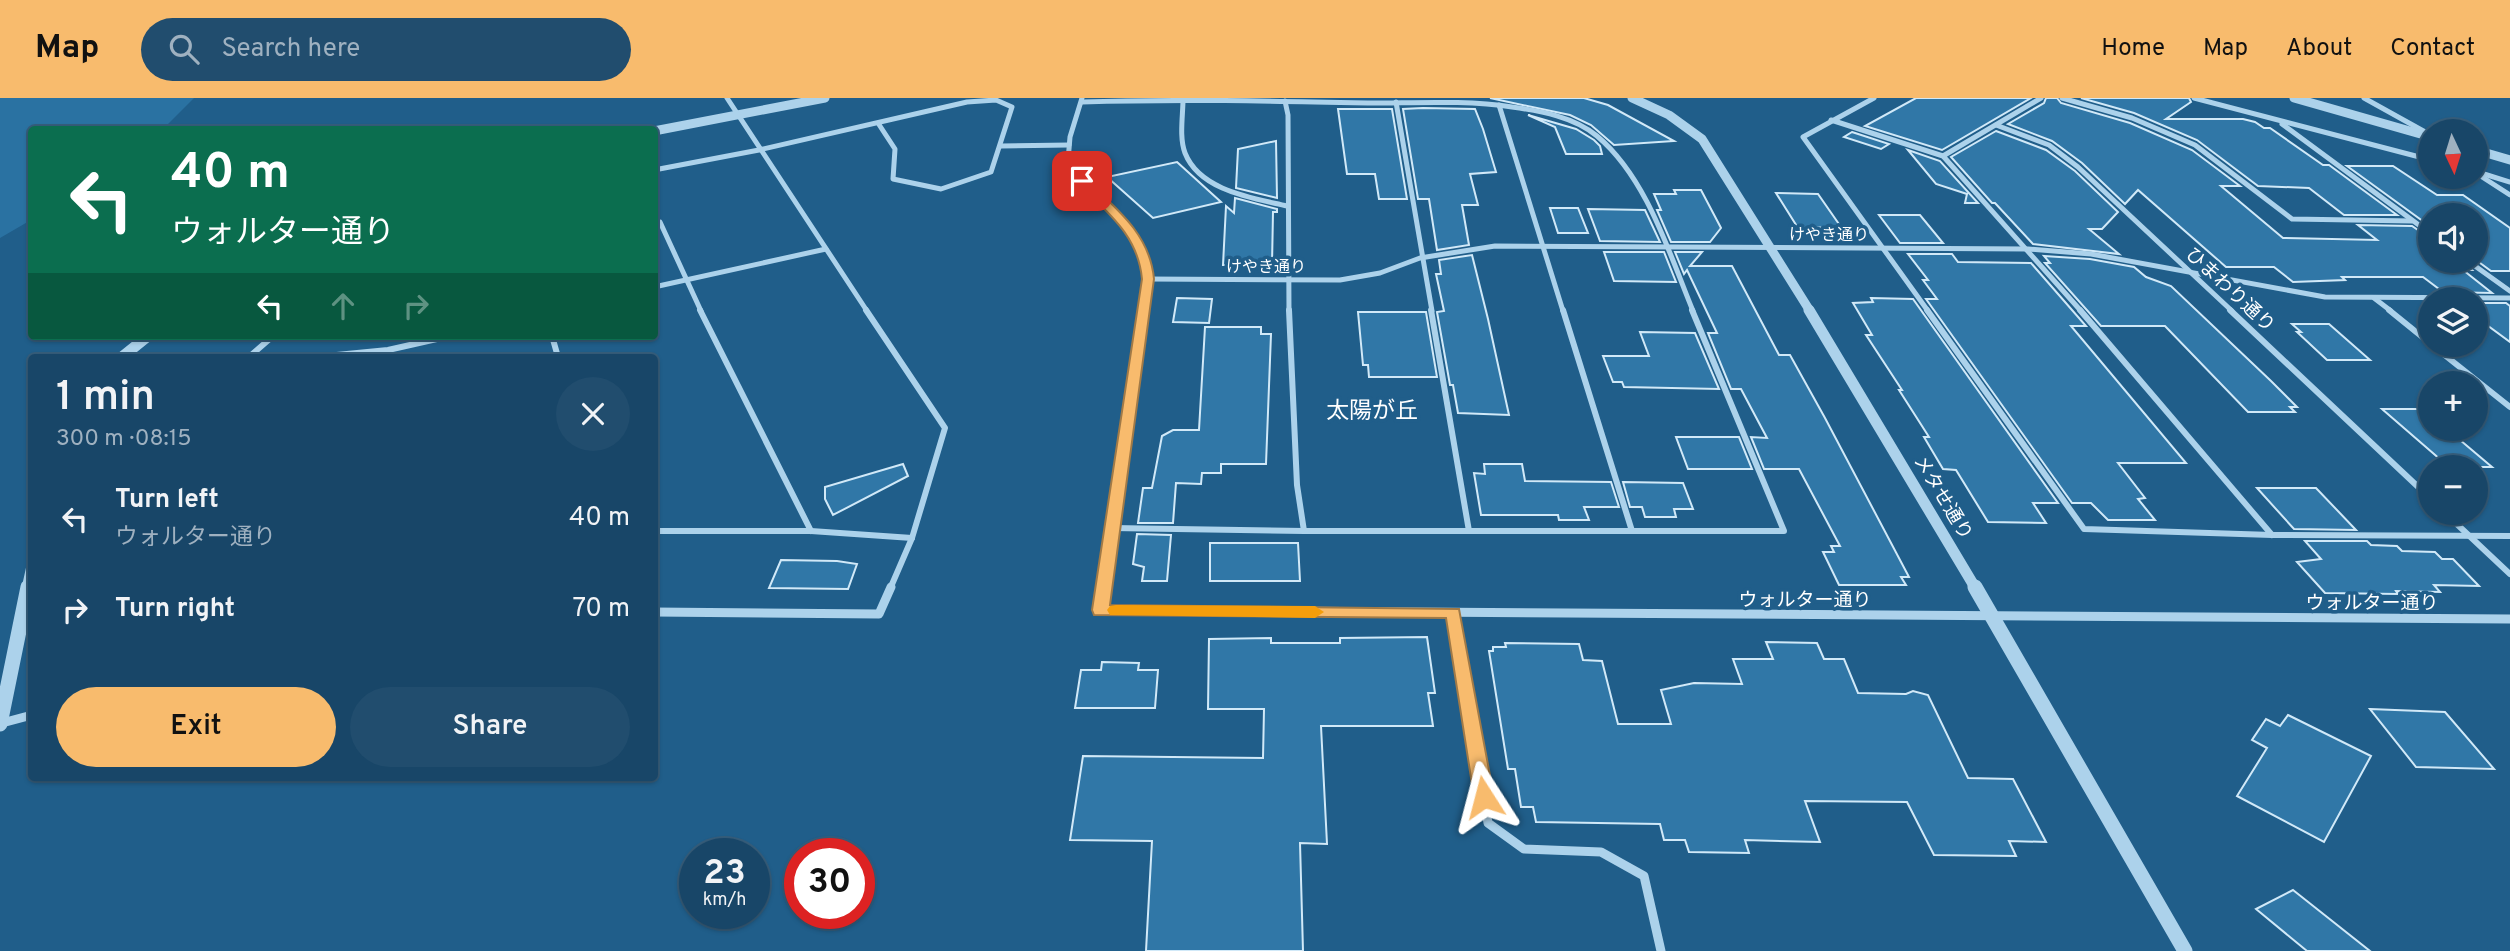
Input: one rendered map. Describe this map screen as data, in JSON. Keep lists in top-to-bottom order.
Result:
{
  "streets": {
    "street": [
      "けやき通り",
      "ひまわり通り",
      "メタせ通り",
      "ウォルター通り"
    ]
  },
  "crossings": [
    ["けやき通り", "ひまわり通り"],
    ["けやき通り", "メタせ通り"],
    ["メタせ通り", "ウォルター通り"]
  ],
  "districts": ["太陽が丘"],
  "north": "bottom",
  "page": {
    "header": "Map",
    "search": "Search here",
    "nav": [
      "Home",
      "Map",
      "About",
      "Contact"
    ],
    "map_buttons": ["+", "−"],
    "turn": ["40 m", "ウォルター通り"],
    "heading": ["1 min", "300 m · 08:15"],
    "list": [
      {
        "name": "Turn left",
        "note": "ウォルター通り",
        "value": "40 m"
      },
      {
        "name": "Turn right",
        "value": "70 m"
      }
    ],
    "buttons": ["Exit", "Share"],
    "speed": "23 km/h",
    "limit": "30"
  }
}
